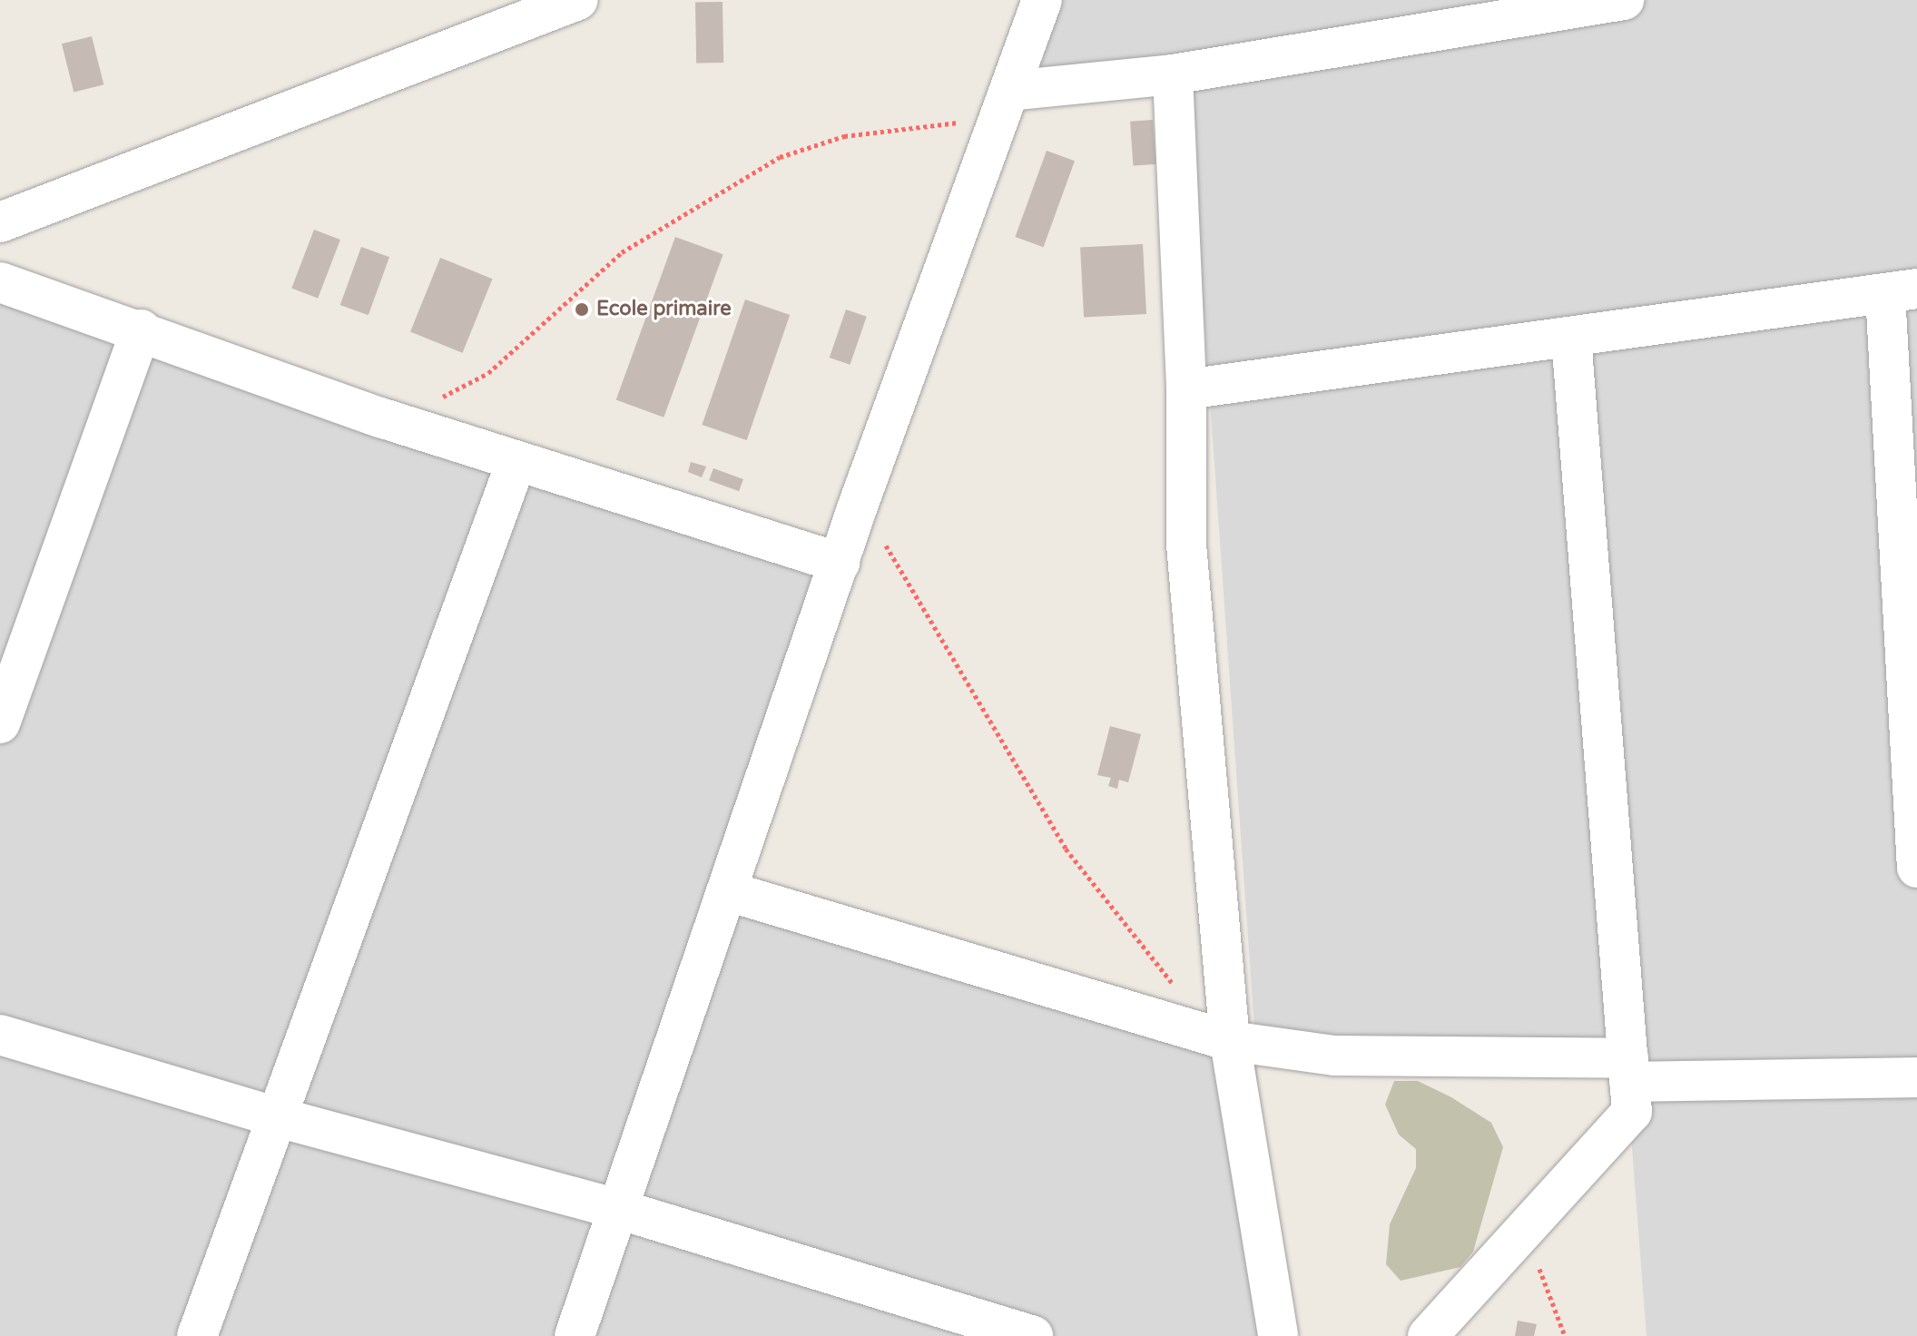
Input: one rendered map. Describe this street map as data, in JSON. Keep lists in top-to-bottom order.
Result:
{
  "places": ["Ecole primaire"]
}
